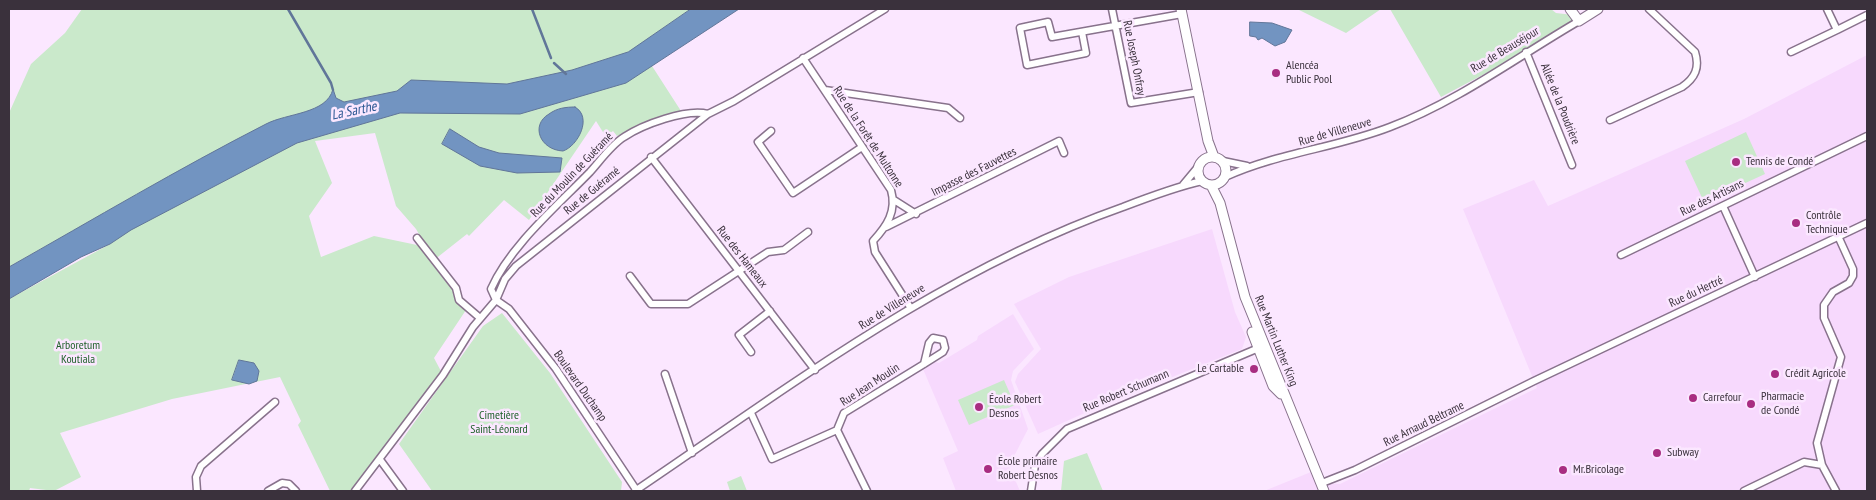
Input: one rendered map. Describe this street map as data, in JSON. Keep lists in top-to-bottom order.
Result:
{
  "streets": {
    "street": [
      "Rue de Beauséjour",
      "Rue Joseph Onfray",
      "Allée de la Poudrière",
      "Rue de Villeneuve",
      "Rue de la Forêt de Multonne",
      "Impasse des Fauvettes",
      "Rue du Moulin de Guéramé",
      "Rue de Guéramé",
      "Rue des Artisans",
      "Rue des Hameaux",
      "Rue du Hertré",
      "Rue Martin Luther King",
      "Rue Jean Moulin",
      "Boulevard Duchamp",
      "Rue Robert Schumann",
      "Rue Arnaud Beltrame"
    ]
  },
  "crossings": [
    ["Rue de Beauséjour", "Allée de la Poudrière"],
    ["Rue de Beauséjour", "Rue de Villeneuve"],
    ["Rue de Villeneuve", "Rue de la Forêt de Multonne"],
    ["Rue de Villeneuve", "Rue des Hameaux"],
    ["Rue de Villeneuve", "Rue Martin Luther King"],
    ["Rue de Villeneuve", "Boulevard Duchamp"],
    ["Rue de la Forêt de Multonne", "Impasse des Fauvettes"],
    ["Rue de la Forêt de Multonne", "Rue de Guéramé"],
    ["Rue du Moulin de Guéramé", "Rue de Guéramé"],
    ["Rue du Moulin de Guéramé", "Boulevard Duchamp"],
    ["Rue de Guéramé", "Rue des Hameaux"],
    ["Rue de Guéramé", "Boulevard Duchamp"],
    ["Rue du Hertré", "Rue Arnaud Beltrame"],
    ["Rue Martin Luther King", "Rue Robert Schumann"],
    ["Rue Martin Luther King", "Rue Arnaud Beltrame"]
  ],
  "water": ["La Sarthe"],
  "parks": ["Arboretum Koutiala", "Cimetière Saint-Léonard"],
  "places": [
    "Alencéa Public Pool",
    "Tennis de Condé",
    "Contrôle Technique",
    "Le Cartable",
    "Crédit Agricole",
    "Carrefour",
    "Pharmacie de Condé",
    "École Robert Desnos",
    "Subway",
    "École primaire Robert Desnos",
    "Mr.Bricolage"
  ]
}
